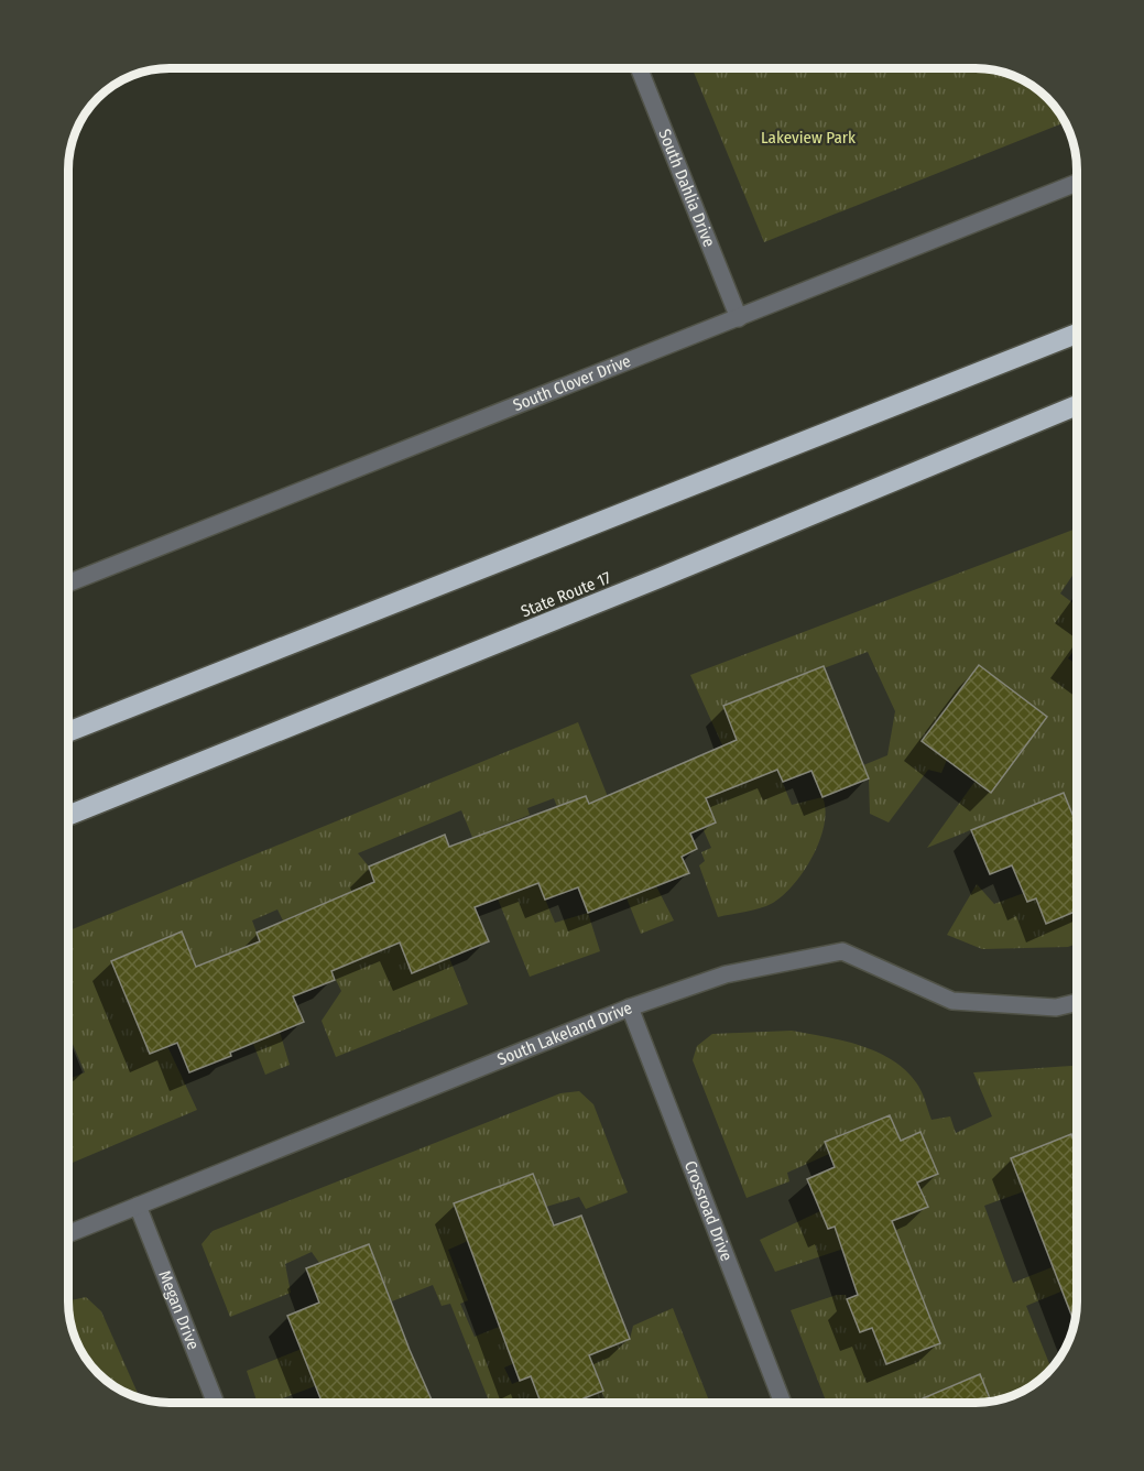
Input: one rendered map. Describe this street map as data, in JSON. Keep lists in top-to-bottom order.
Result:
{
  "streets": {
    "highway": ["State Route 17"],
    "street": [
      "South Dahlia Drive",
      "South Clover Drive",
      "South Lakeland Drive",
      "Crossroad Drive",
      "Megan Drive"
    ]
  },
  "crossings": [
    ["South Dahlia Drive", "South Clover Drive"],
    ["South Lakeland Drive", "Crossroad Drive"],
    ["South Lakeland Drive", "Megan Drive"]
  ],
  "parks": ["Lakeview Park"]
}
